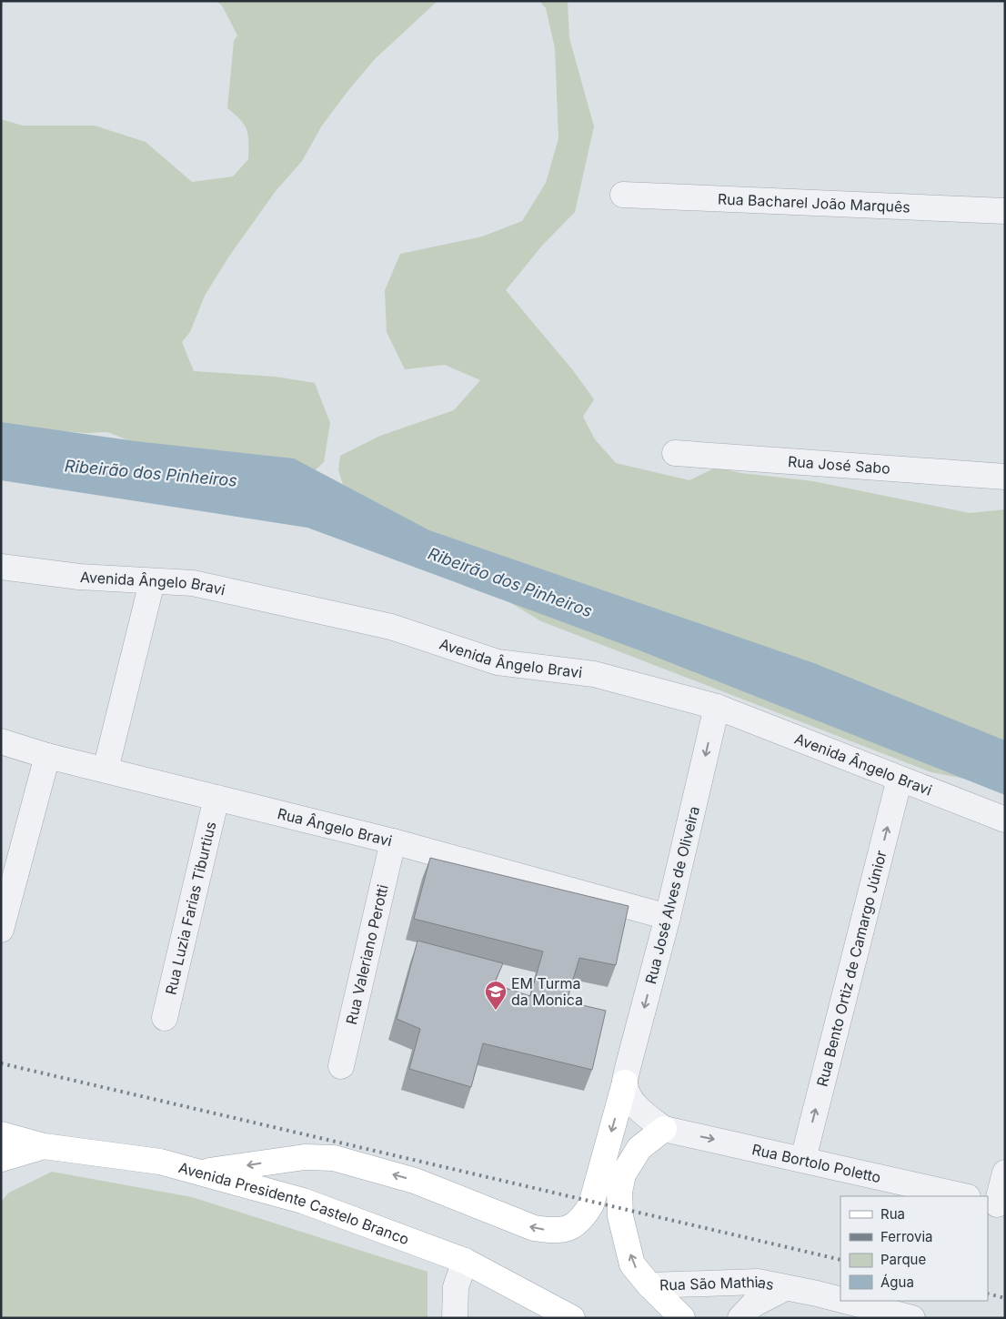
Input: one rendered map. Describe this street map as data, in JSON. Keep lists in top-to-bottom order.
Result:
{
  "streets": {
    "main road": ["Avenida Presidente Castelo Branco"],
    "street": [
      "Rua Bacharel João Marquês",
      "Rua José Sabo",
      "Avenida Ângelo Bravi",
      "Rua Ângelo Bravi",
      "Rua José Alves de Oliveira",
      "Rua Luzia Farias Tiburtius",
      "Rua Valeriano Perotti",
      "Rua Bento Ortiz de Camargo Júnior",
      "Rua Bortolo Poletto",
      "Rua São Mathias"
    ]
  },
  "crossings": [
    ["Avenida Ângelo Bravi", "Rua José Alves de Oliveira"],
    ["Avenida Ângelo Bravi", "Rua Bento Ortiz de Camargo Júnior"],
    ["Rua Ângelo Bravi", "Rua José Alves de Oliveira"],
    ["Rua Ângelo Bravi", "Rua Luzia Farias Tiburtius"],
    ["Rua Ângelo Bravi", "Rua Valeriano Perotti"],
    ["Rua Bento Ortiz de Camargo Júnior", "Rua Bortolo Poletto"]
  ],
  "one_way": ["Rua José Alves de Oliveira", "Rua Bento Ortiz de Camargo Júnior", "Rua Bortolo Poletto"],
  "water": ["Ribeirão dos Pinheiros"],
  "places": {
    "school or university": ["EM Turma da Monica"]
  },
  "legend": [
    "Rua",
    "Ferrovia",
    "Parque",
    "Água"
  ]
}
